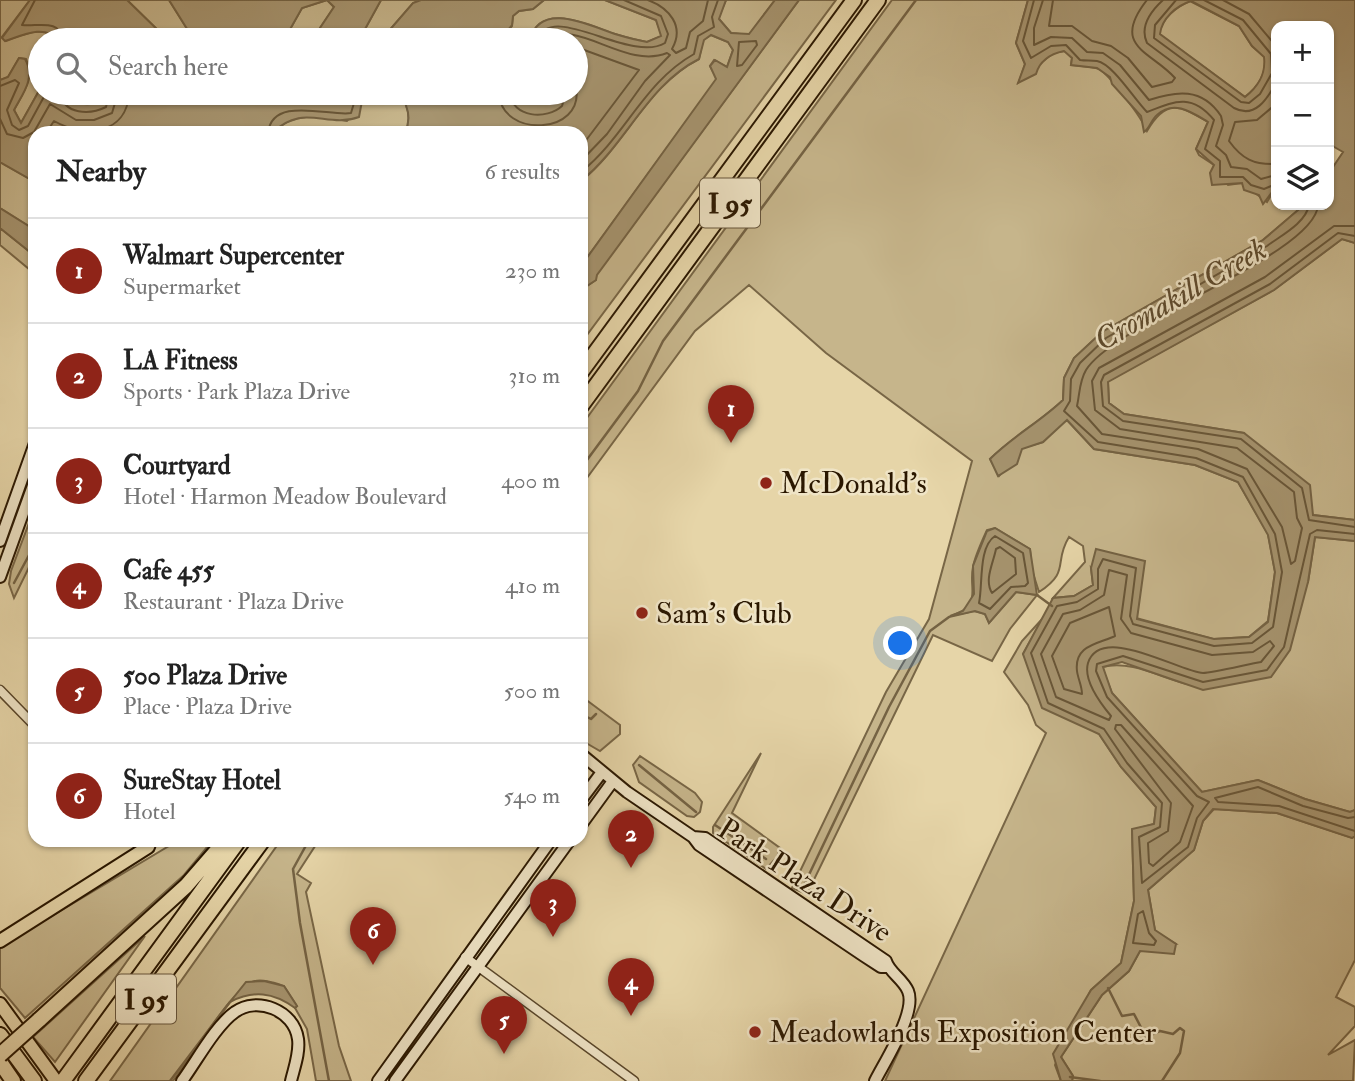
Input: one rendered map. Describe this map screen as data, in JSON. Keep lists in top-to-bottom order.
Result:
{
  "streets": {
    "highway": ["I 95"],
    "street": ["Park Plaza Drive"]
  },
  "water": ["Cromakill Creek"],
  "places": ["McDonald's", "Sam's Club", "Meadowlands Exposition Center"],
  "page": {
    "map_buttons": ["+", "−"],
    "search": "Search here",
    "heading": ["Nearby", "6 results"],
    "list": [
      {
        "mark": "1",
        "name": "Walmart Supercenter",
        "note": "Supermarket",
        "value": "230 m"
      },
      {
        "mark": "2",
        "name": "LA Fitness",
        "note": "Sports · Park Plaza Drive",
        "value": "310 m"
      },
      {
        "mark": "3",
        "name": "Courtyard",
        "note": "Hotel · Harmon Meadow Boulevard",
        "value": "400 m"
      },
      {
        "mark": "4",
        "name": "Cafe 455",
        "note": "Restaurant · Plaza Drive",
        "value": "410 m"
      },
      {
        "mark": "5",
        "name": "500 Plaza Drive",
        "note": "Place · Plaza Drive",
        "value": "500 m"
      },
      {
        "mark": "6",
        "name": "SureStay Hotel",
        "note": "Hotel",
        "value": "540 m"
      }
    ],
    "pins": [
      "1",
      "2",
      "3",
      "6",
      "4",
      "5"
    ]
  }
}
